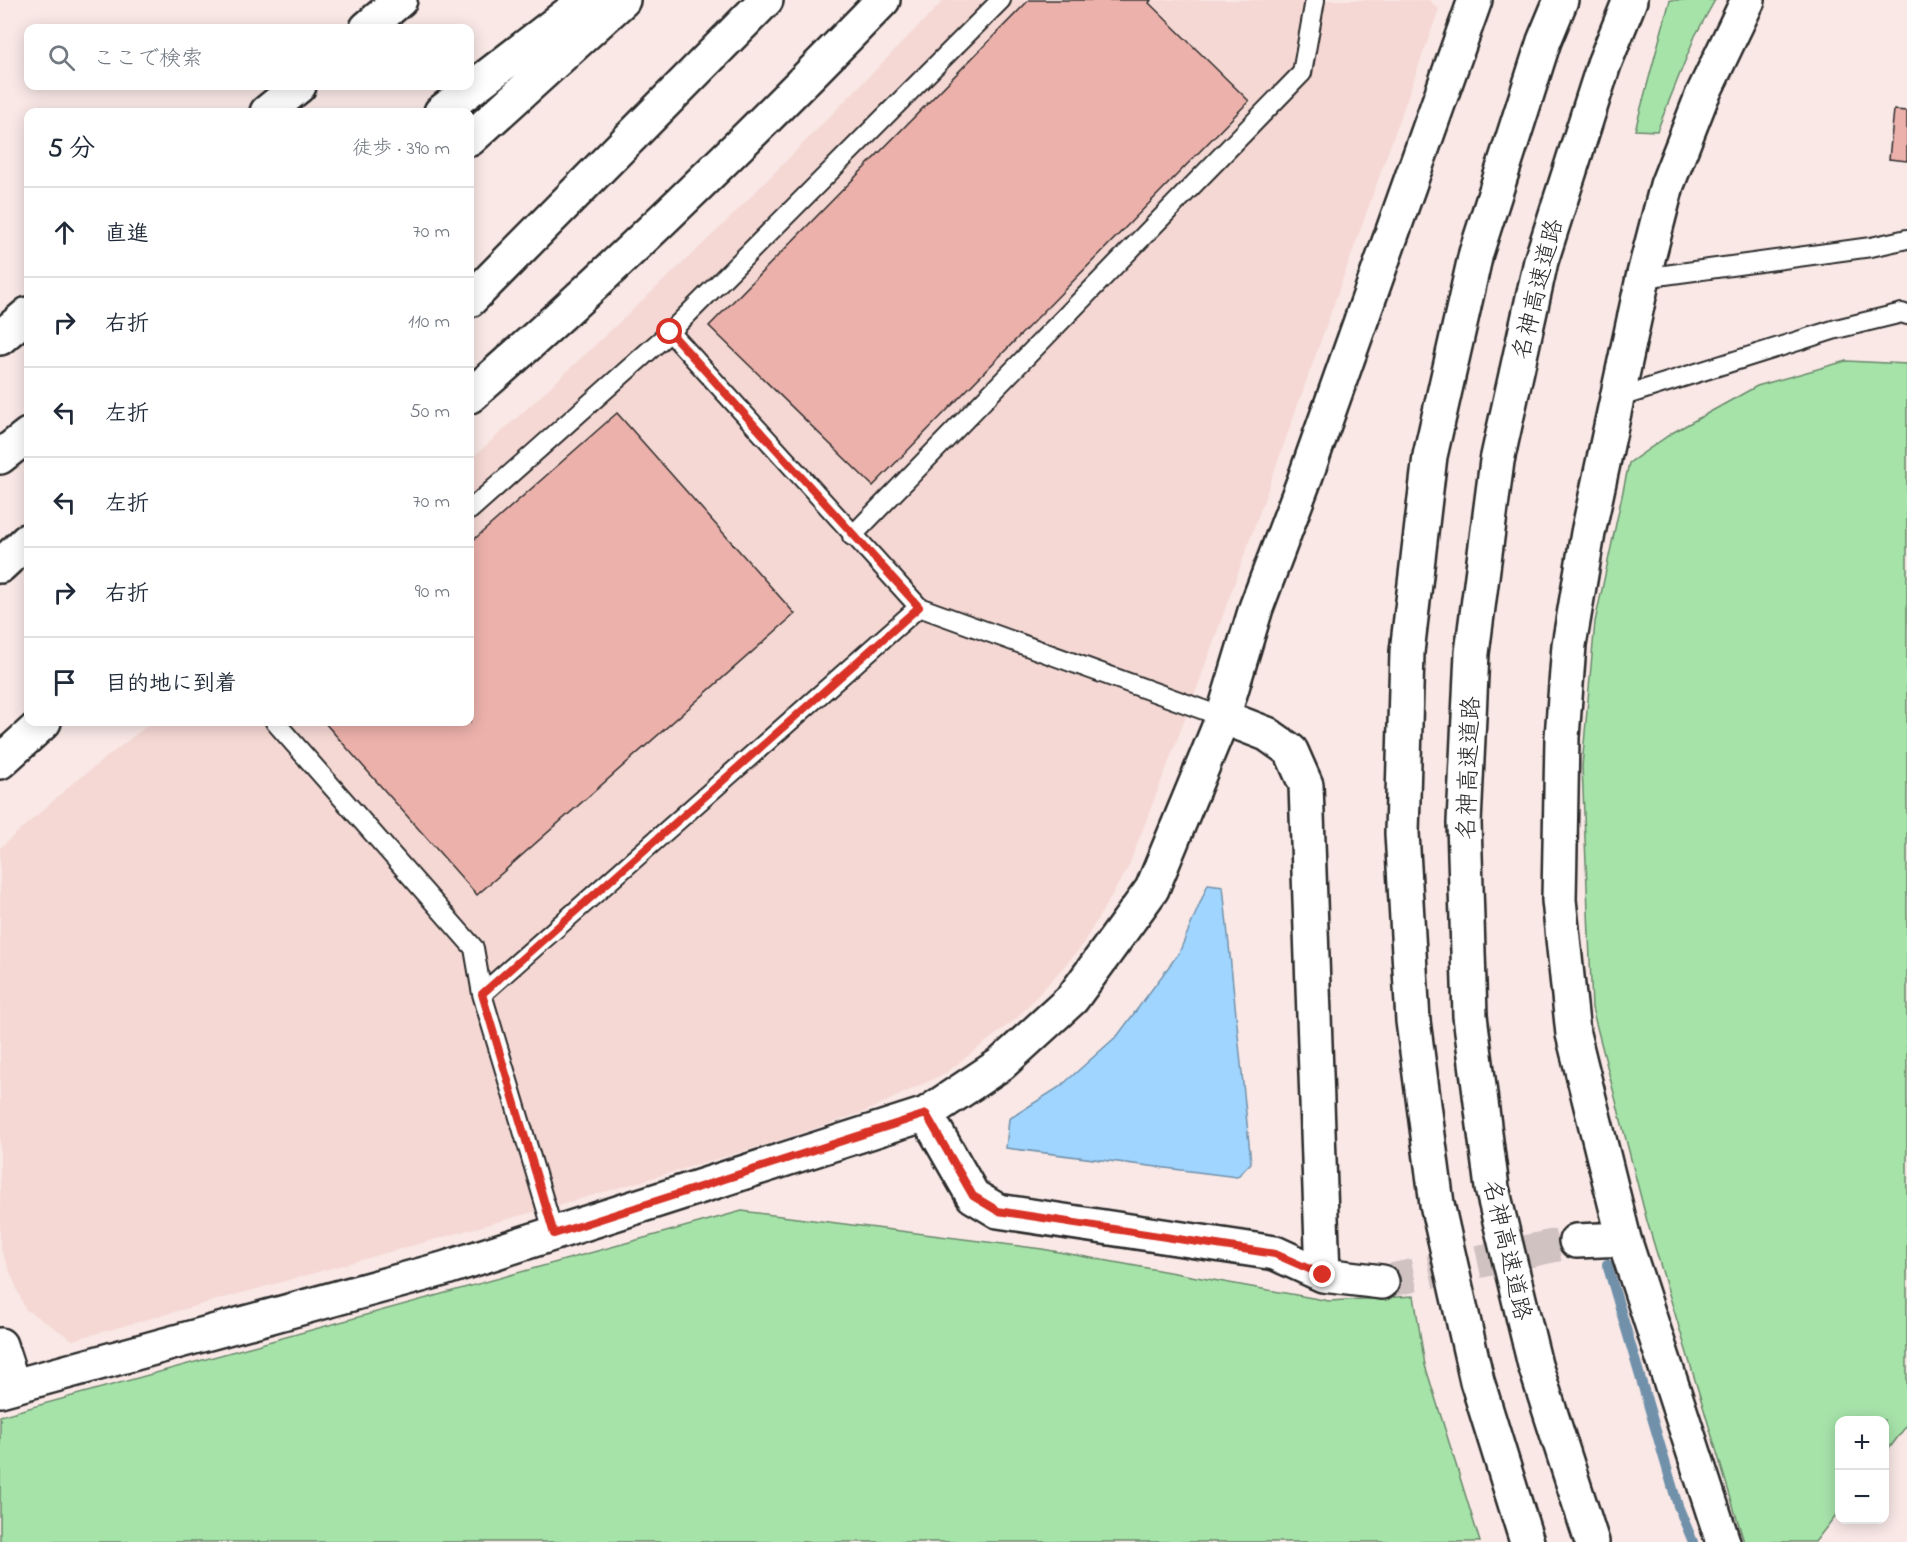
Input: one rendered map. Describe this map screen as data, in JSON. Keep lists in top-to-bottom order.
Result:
{
  "streets": {
    "main road": ["名神高速道路"]
  },
  "page": {
    "search": "ここで検索",
    "heading": ["5 分", "徒歩 · 390 m"],
    "list": [
      ["直進", "70 m"],
      ["右折", "110 m"],
      ["左折", "50 m"],
      ["左折", "70 m"],
      ["右折", "90 m"],
      "目的地に到着"
    ],
    "map_buttons": ["+", "−"]
  }
}
